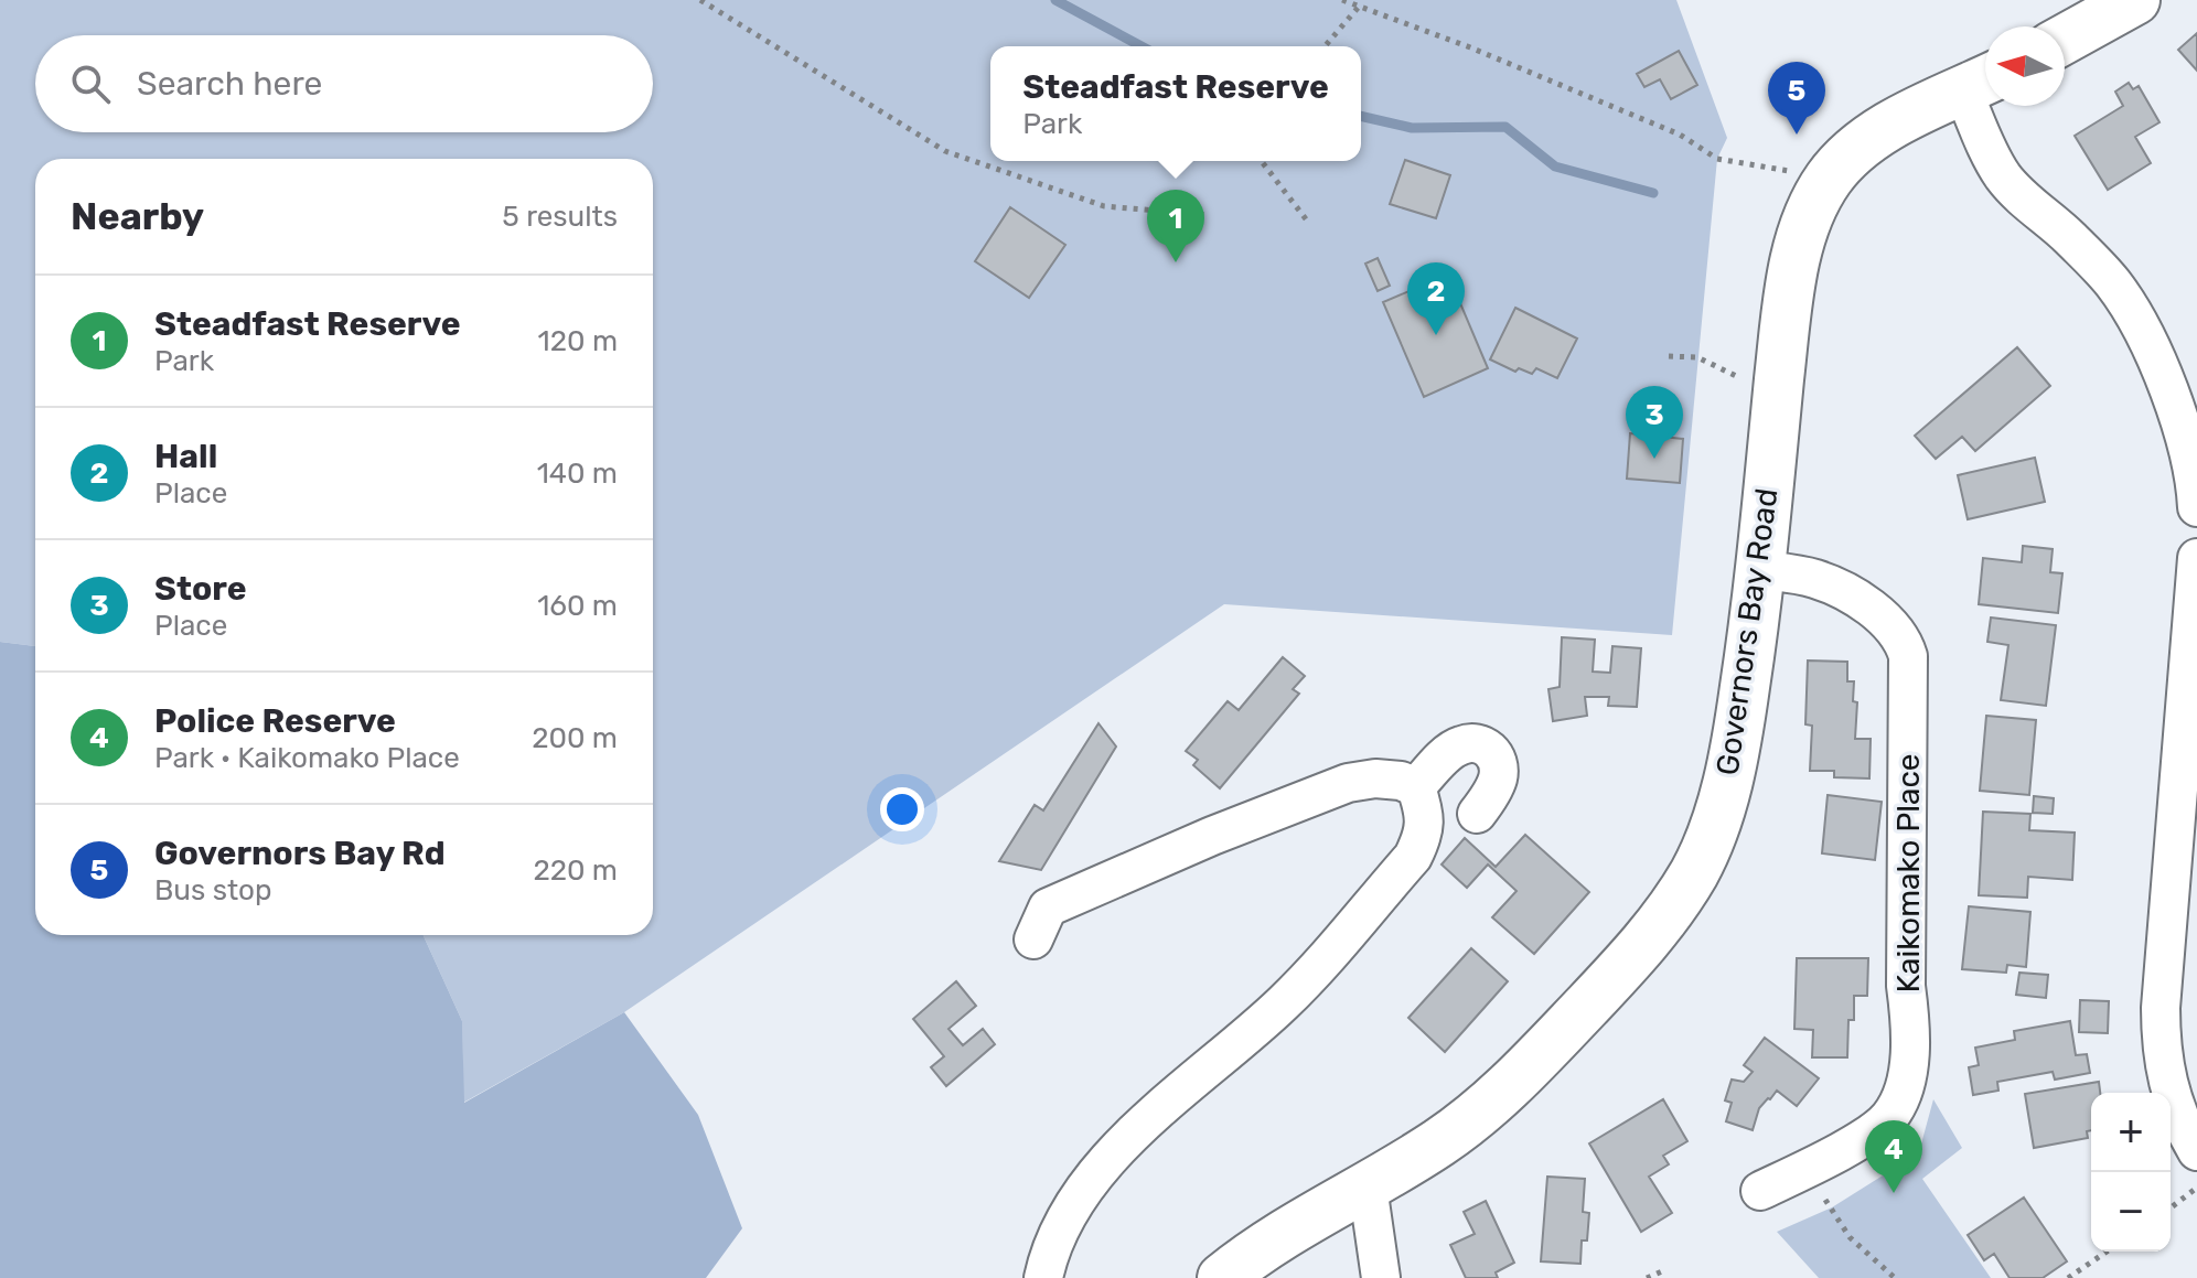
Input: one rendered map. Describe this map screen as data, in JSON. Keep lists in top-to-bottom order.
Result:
{
  "streets": {
    "main road": ["Governors Bay Road"],
    "street": ["Kaikomako Place"]
  },
  "crossings": [
    ["Governors Bay Road", "Kaikomako Place"]
  ],
  "north": "left",
  "page": {
    "search": "Search here",
    "popup": ["Steadfast Reserve", "Park"],
    "pins": [
      "5",
      "1",
      "2",
      "3",
      "4"
    ],
    "heading": ["Nearby", "5 results"],
    "list": [
      {
        "mark": "1",
        "name": "Steadfast Reserve",
        "note": "Park",
        "value": "120 m"
      },
      {
        "mark": "2",
        "name": "Hall",
        "note": "Place",
        "value": "140 m"
      },
      {
        "mark": "3",
        "name": "Store",
        "note": "Place",
        "value": "160 m"
      },
      {
        "mark": "4",
        "name": "Police Reserve",
        "note": "Park · Kaikomako Place",
        "value": "200 m"
      },
      {
        "mark": "5",
        "name": "Governors Bay Rd",
        "note": "Bus stop",
        "value": "220 m"
      }
    ],
    "map_buttons": ["+", "−"]
  }
}
